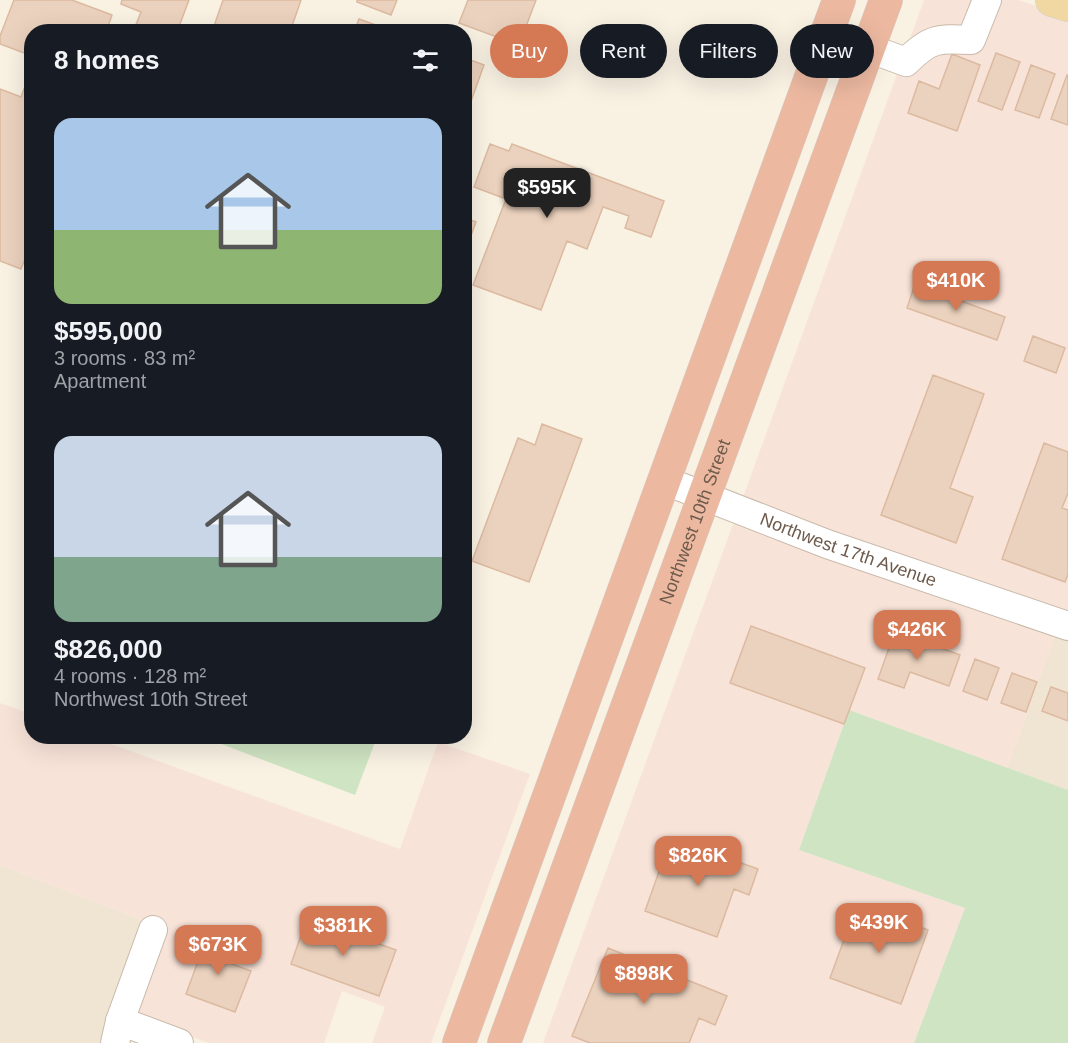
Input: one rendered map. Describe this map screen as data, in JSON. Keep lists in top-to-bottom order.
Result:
{
  "streets": {
    "highway": ["Northwest 10th Street"],
    "street": ["Northwest 17th Avenue"]
  },
  "crossings": [
    ["Northwest 10th Street", "Northwest 17th Avenue"]
  ],
  "page": {
    "chip": [
      "Buy",
      "Rent",
      "Filters",
      "New"
    ],
    "heading": "8 homes",
    "list": [
      {
        "name": "$595,000",
        "note": "3 rooms · 83 m² · Apartment"
      },
      {
        "name": "$826,000",
        "note": "4 rooms · 128 m² · Northwest 10th Street"
      }
    ],
    "price": [
      "$595K",
      "$410K",
      "$426K",
      "$826K",
      "$439K",
      "$381K",
      "$673K",
      "$898K"
    ]
  }
}
